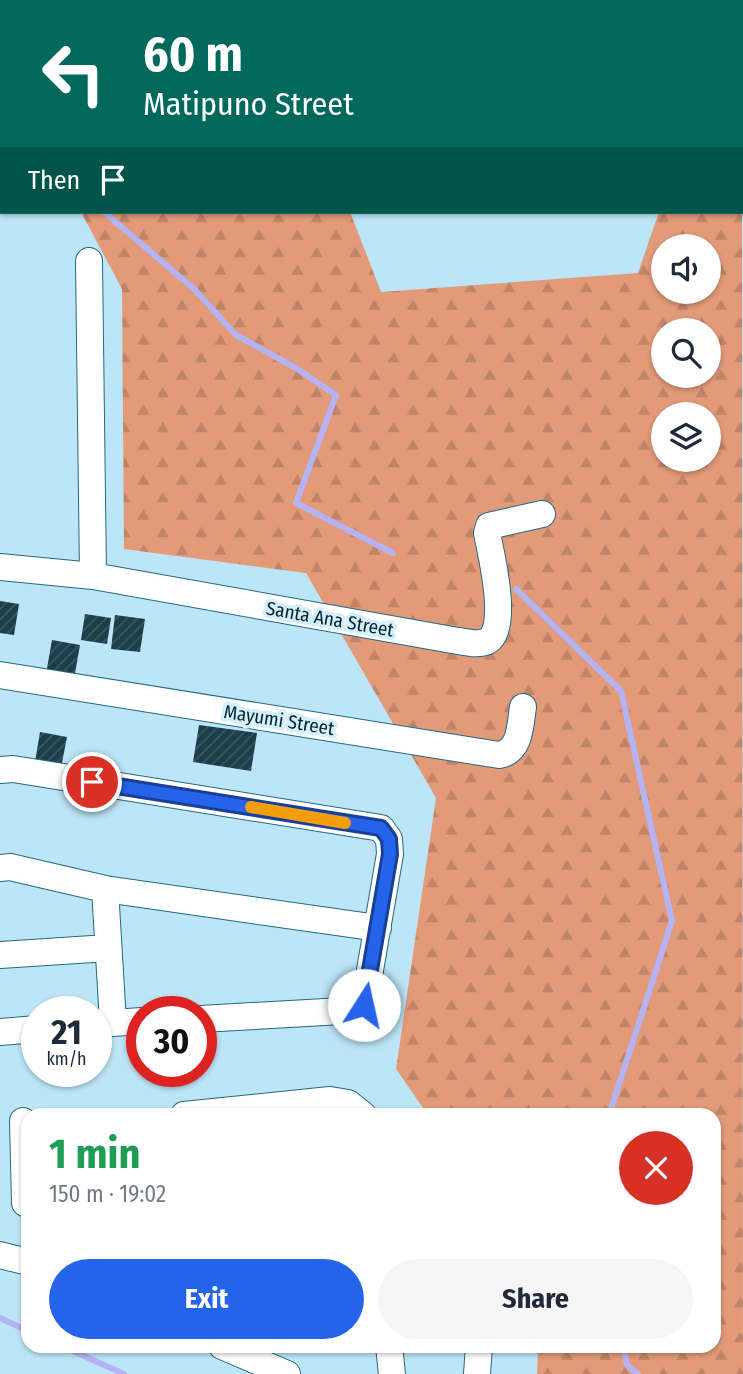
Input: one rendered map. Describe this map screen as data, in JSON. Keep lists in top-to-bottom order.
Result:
{
  "streets": {
    "street": ["Santa Ana Street", "Mayumi Street"]
  },
  "page": {
    "turn": ["60 m", "Matipuno Street"],
    "then": "Then",
    "speed": "21 km/h",
    "limit": "30",
    "heading": ["1 min", "150 m · 19:02"],
    "buttons": ["Exit", "Share"]
  }
}
